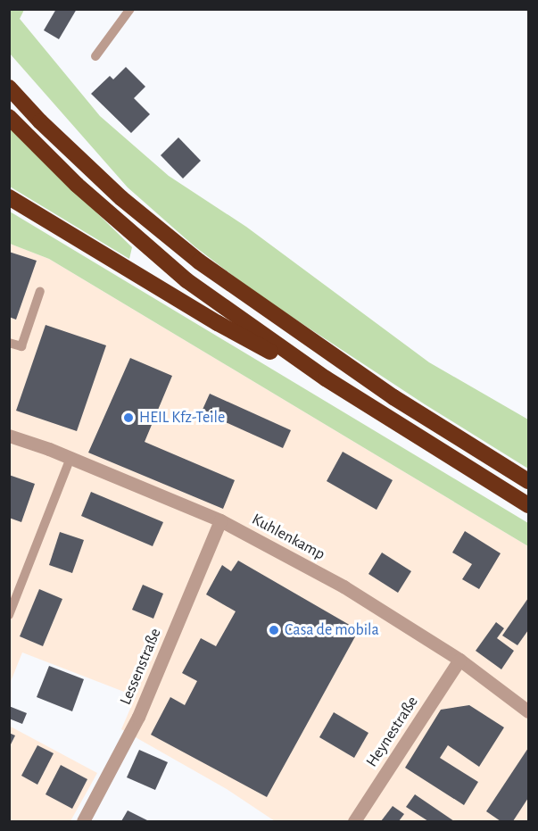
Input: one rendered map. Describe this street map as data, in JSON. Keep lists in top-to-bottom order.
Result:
{
  "streets": {
    "street": ["Kuhlenkamp", "Lessenstraße", "Heynestraße"]
  },
  "crossings": [
    ["Kuhlenkamp", "Lessenstraße"],
    ["Kuhlenkamp", "Heynestraße"]
  ],
  "places": ["HEIL Kfz-Teile", "Casa de mobila"]
}
